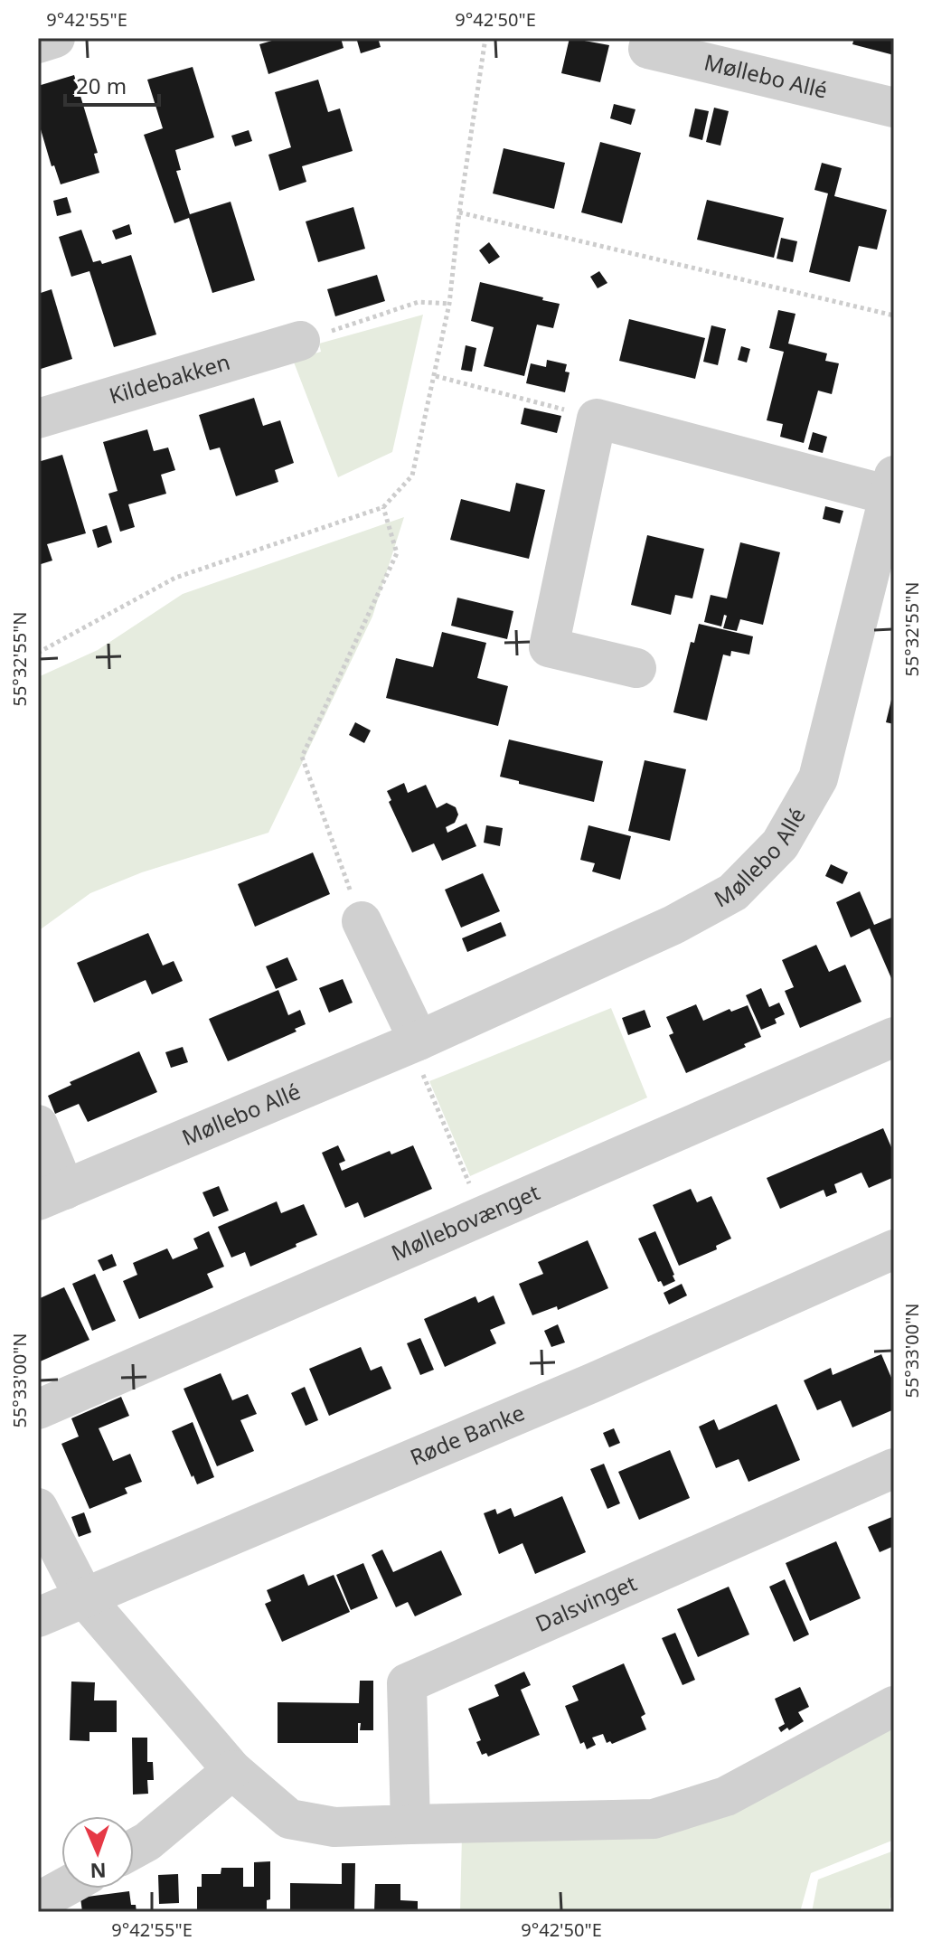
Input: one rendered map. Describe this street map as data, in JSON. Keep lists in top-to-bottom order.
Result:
{
  "streets": {
    "street": [
      "Møllebo Allé",
      "Kildebakken",
      "Møllebovænget",
      "Røde Banke",
      "Dalsvinget"
    ]
  },
  "scale_bar": "20 m",
  "north": "bottom",
  "coordinates": [
    "9°42'55\"E",
    "9°42'50\"E",
    "55°32'55\"N",
    "55°33'00\"N"
  ]
}
